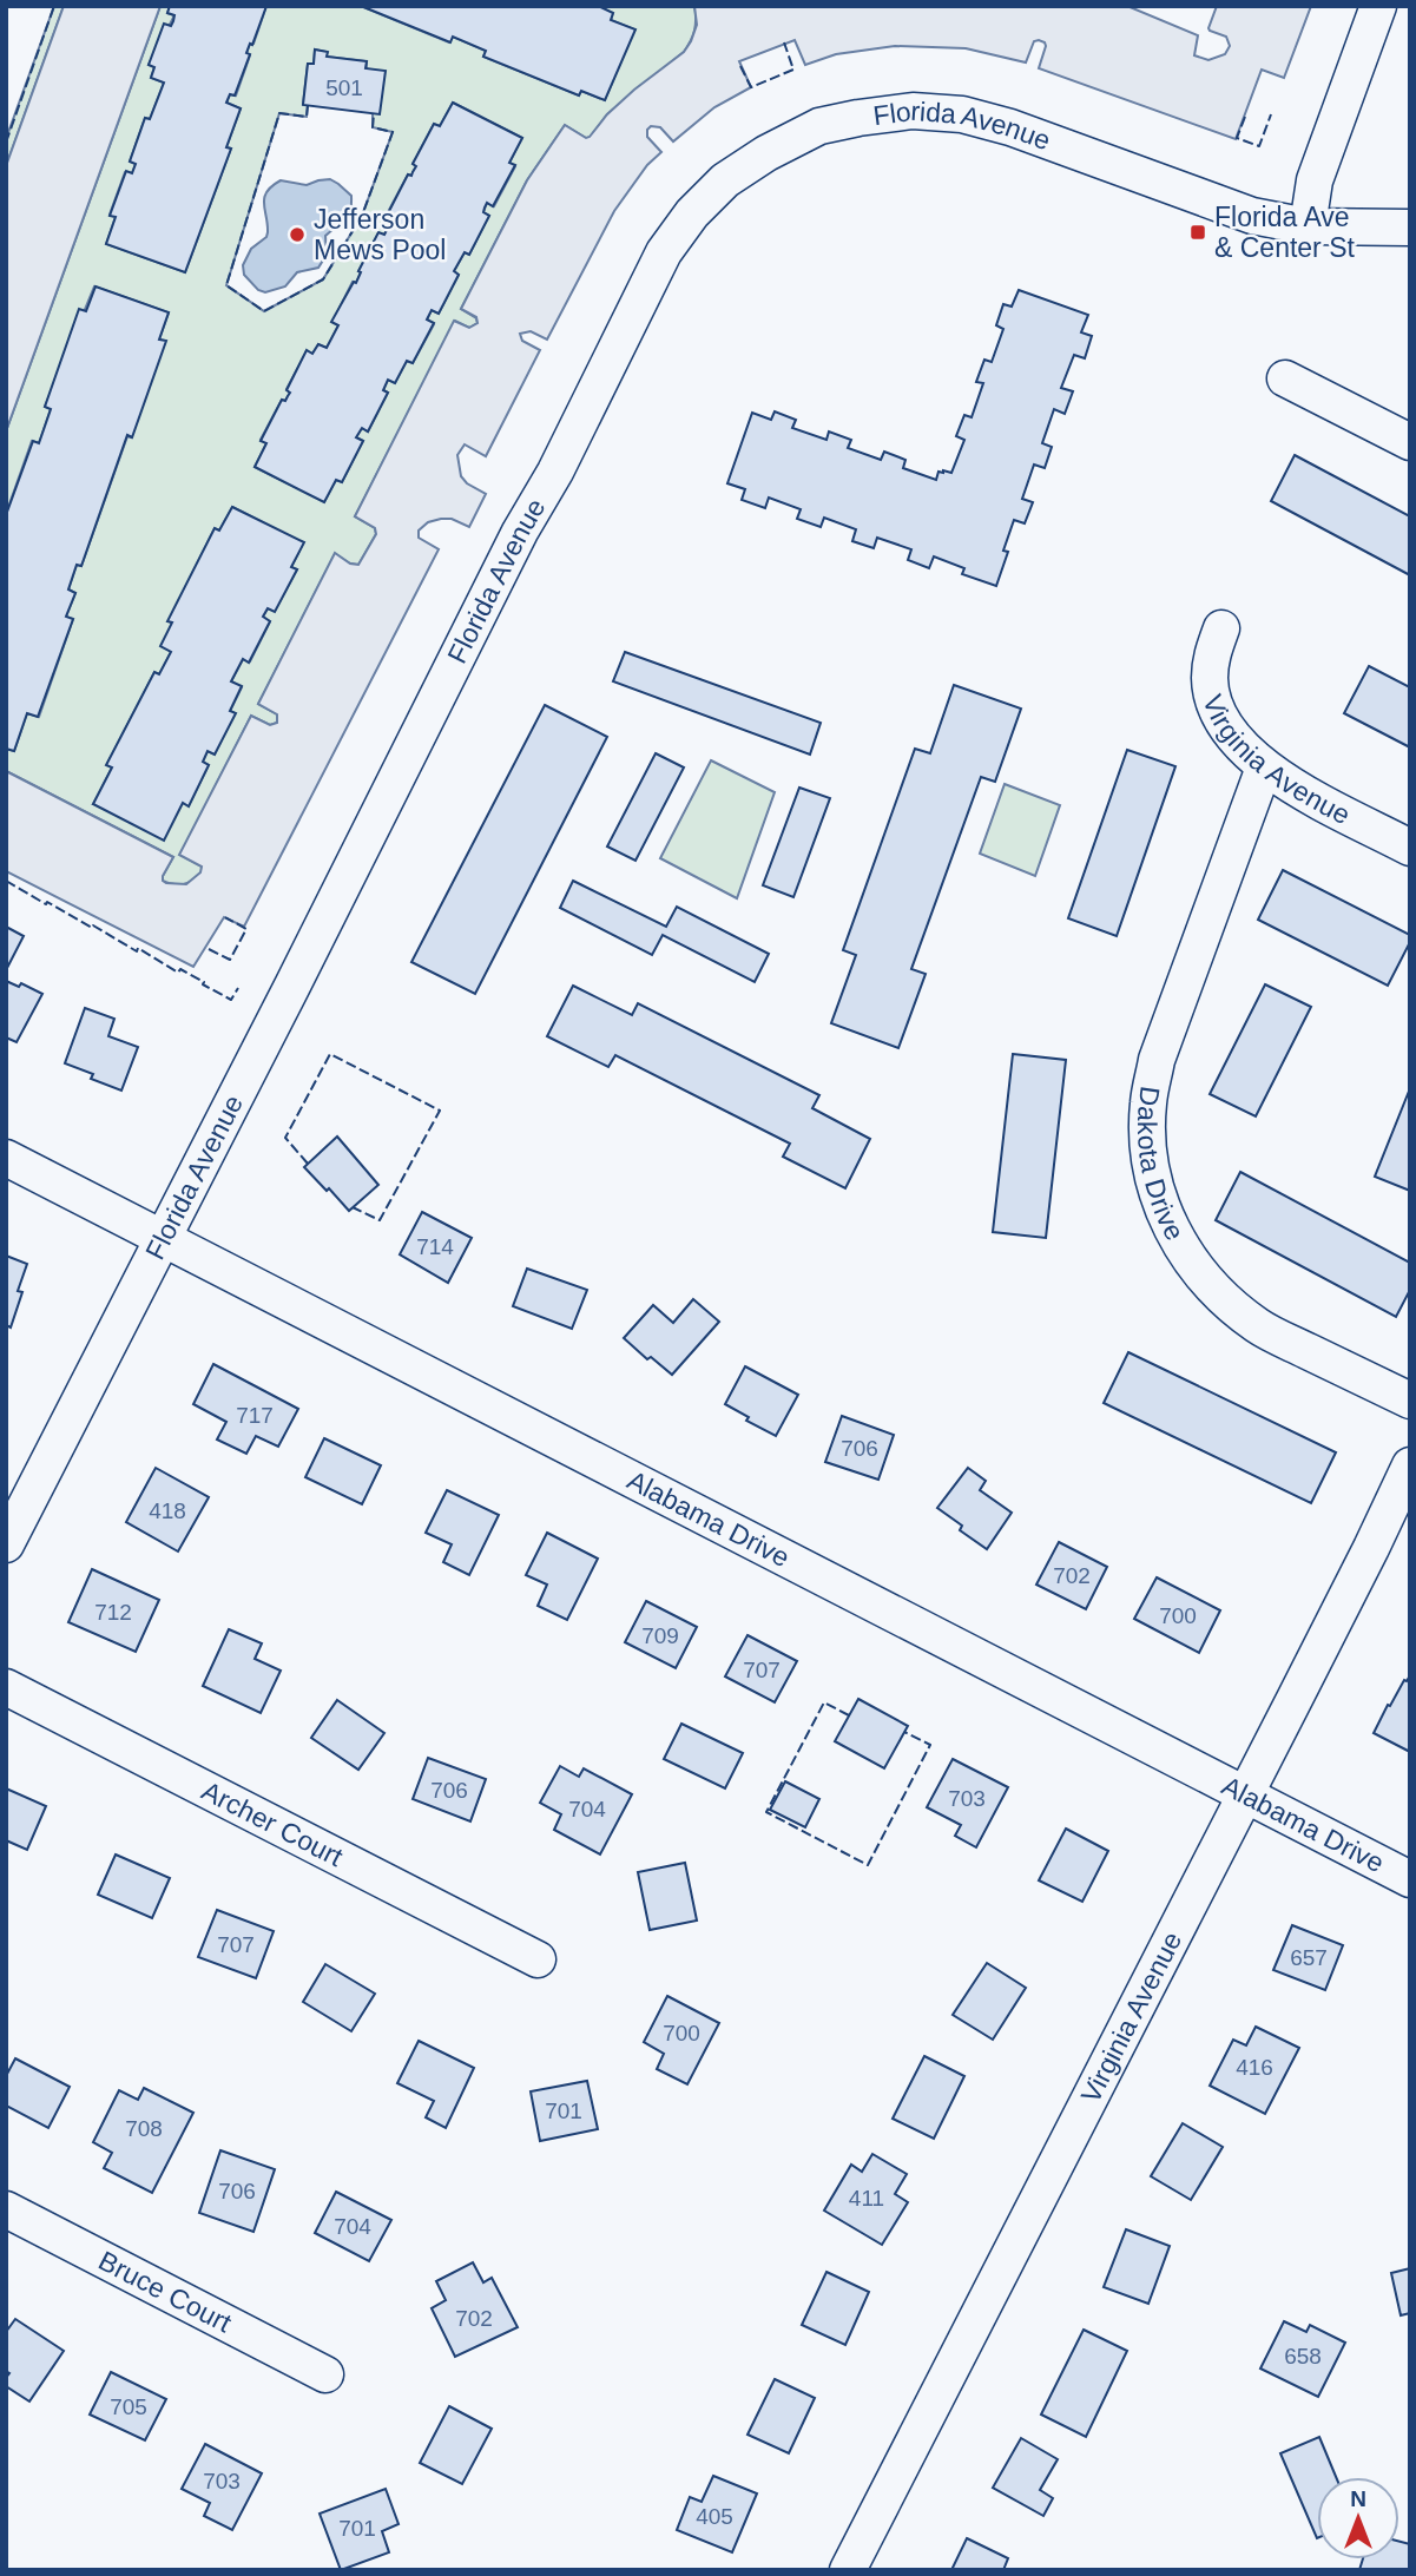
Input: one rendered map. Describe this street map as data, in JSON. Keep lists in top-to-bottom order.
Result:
{
  "streets": {
    "street": [
      "Florida Avenue",
      "Virginia Avenue",
      "Dakota Drive",
      "Alabama Drive",
      "Archer Court",
      "Bruce Court"
    ]
  },
  "crossings": [
    ["Florida Avenue", "Alabama Drive"],
    ["Virginia Avenue", "Dakota Drive"],
    ["Virginia Avenue", "Alabama Drive"]
  ],
  "places": {
    "transit": ["Florida Ave & Center St"],
    "other": ["Jefferson Mews Pool"]
  },
  "house_numbers": [
    "501",
    "714",
    "717",
    "706",
    "418",
    "702",
    "712",
    "700",
    "709",
    "707",
    "706",
    "703",
    "704",
    "707",
    "657",
    "700",
    "416",
    "701",
    "708",
    "706",
    "411",
    "704",
    "702",
    "658",
    "705",
    "703",
    "405",
    "701"
  ],
  "north": "top"
}
